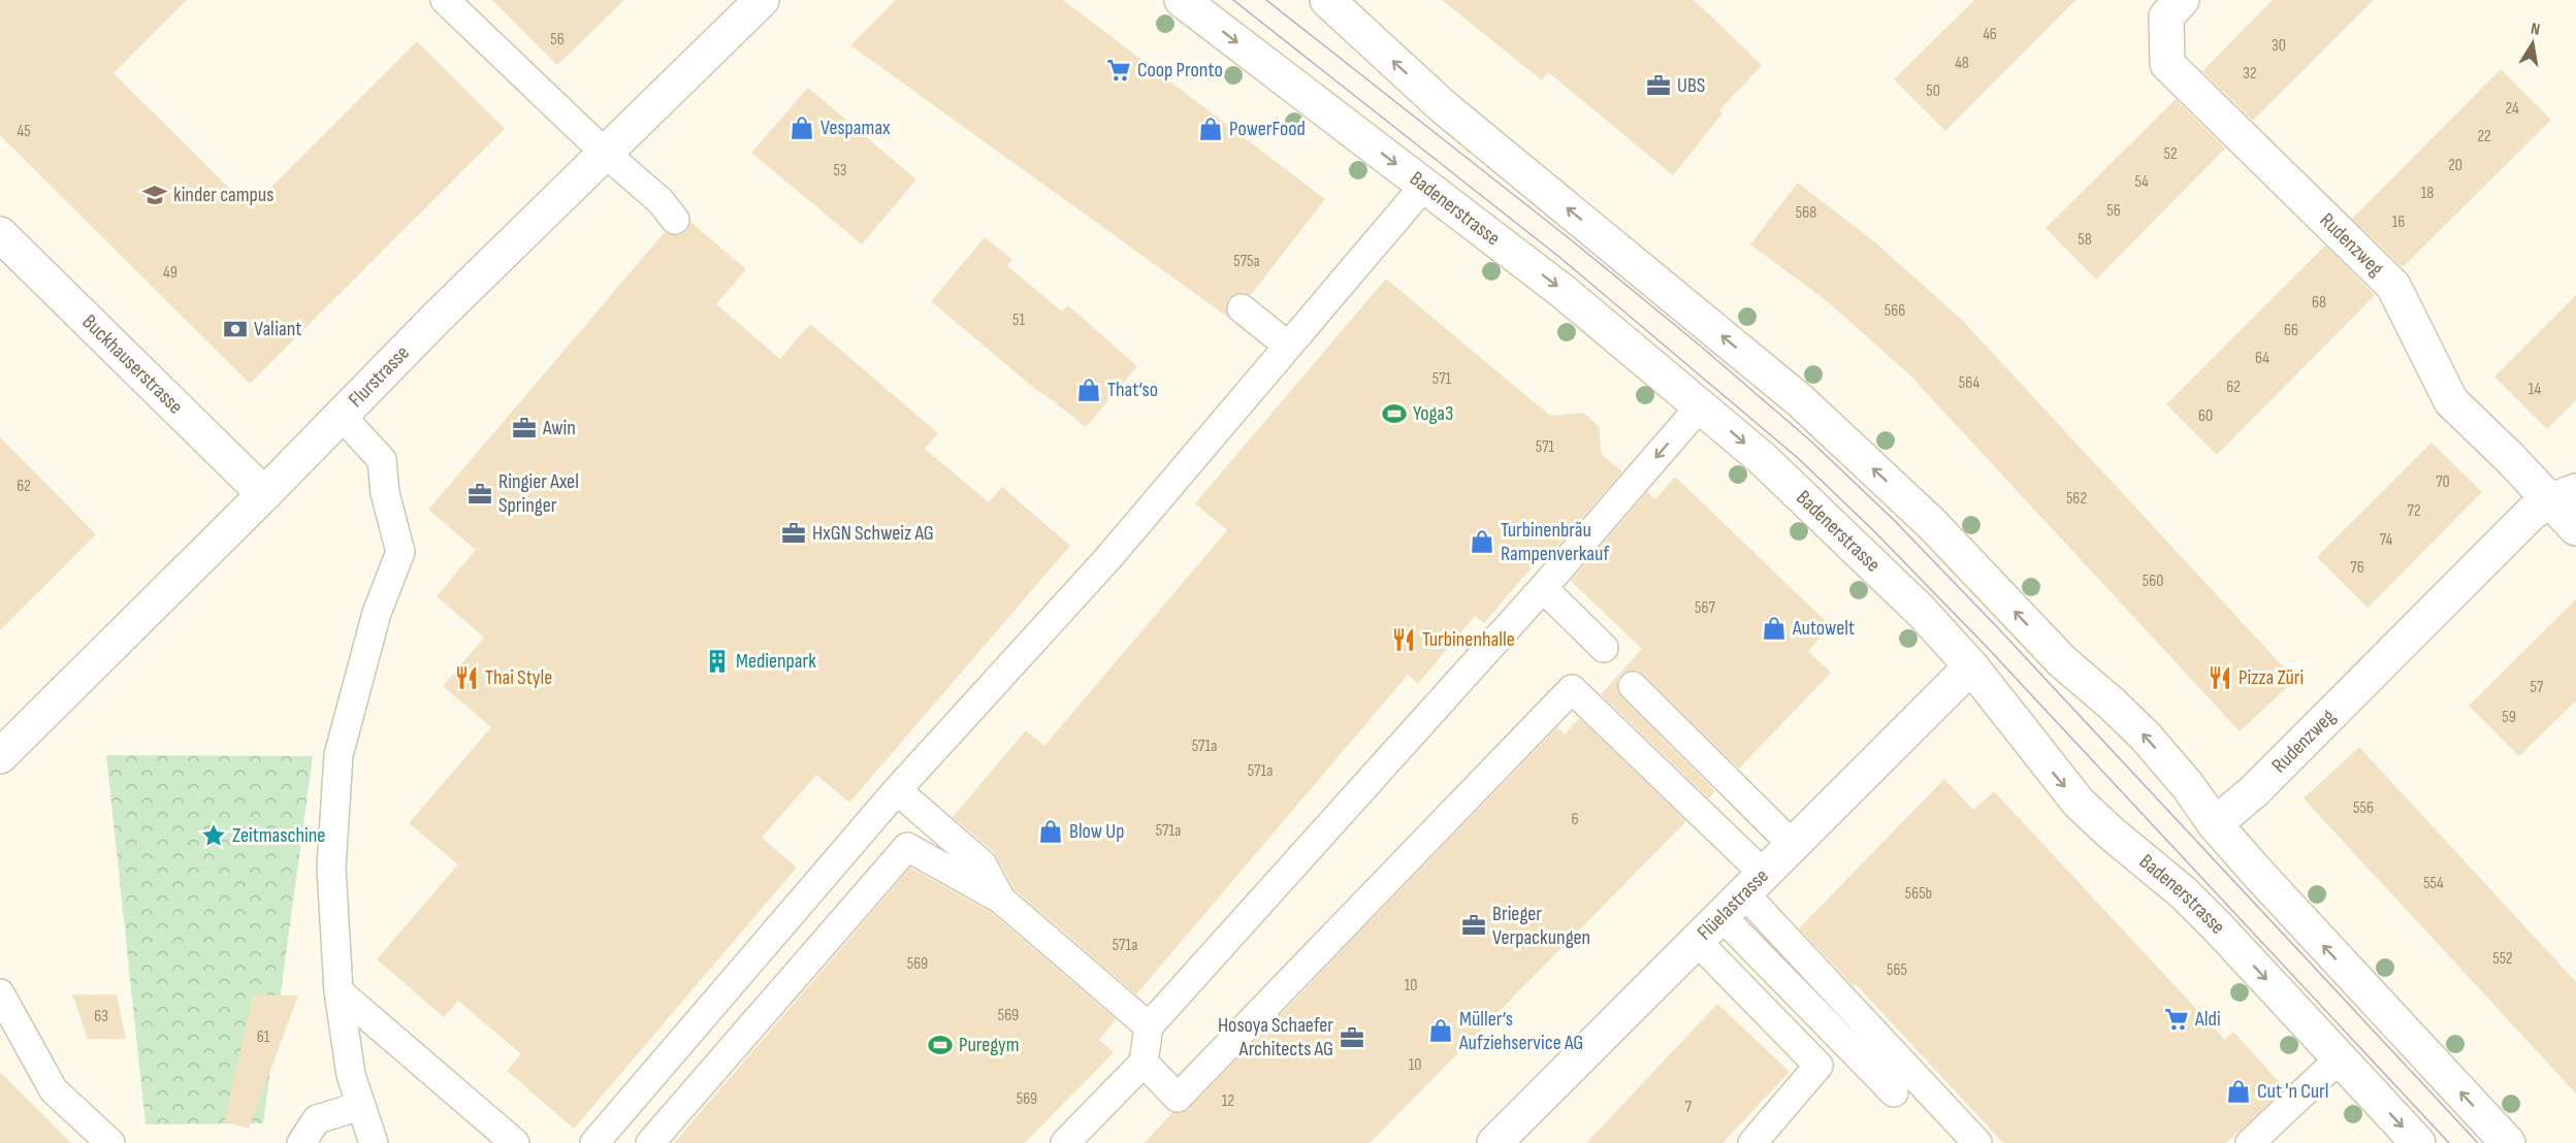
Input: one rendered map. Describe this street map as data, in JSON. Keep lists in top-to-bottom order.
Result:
{
  "streets": {
    "street": [
      "Badenerstrasse",
      "Rudenzweg",
      "Buckhauserstrasse",
      "Flurstrasse",
      "Flüelastrasse"
    ]
  },
  "crossings": [
    ["Badenerstrasse", "Flüelastrasse"],
    ["Buckhauserstrasse", "Flurstrasse"]
  ],
  "places": {
    "supermarket": ["Coop Pronto", "Aldi"],
    "office": [
      "UBS",
      "Awin",
      "Ringier Axel Springer",
      "HxGN Schweiz AG",
      "Brieger Verpackungen",
      "Hosoya Schaefer Architects AG"
    ],
    "shop": [
      "Vespamax",
      "PowerFood",
      "That‘so",
      "Turbinenbräu Rampenverkauf",
      "Autowelt",
      "Blow Up",
      "Müller‘s Aufziehservice AG",
      "Cut 'n Curl"
    ],
    "school or university": ["kinder campus"],
    "bank": ["Valiant"],
    "sports": ["Yoga3", "Puregym"],
    "restaurant": ["Turbinenhalle", "Thai Style", "Pizza Züri"],
    "building": ["Medienpark"],
    "place": ["Zeitmaschine"]
  },
  "house_numbers": [
    "46",
    "56",
    "30",
    "48",
    "32",
    "50",
    "24",
    "45",
    "22",
    "52",
    "20",
    "53",
    "54",
    "18",
    "56",
    "568",
    "16",
    "58",
    "575a",
    "49",
    "68",
    "566",
    "51",
    "66",
    "64",
    "571",
    "564",
    "62",
    "14",
    "60",
    "571",
    "70",
    "62",
    "562",
    "72",
    "74",
    "76",
    "560",
    "567",
    "57",
    "59",
    "571a",
    "571a",
    "556",
    "6",
    "571a",
    "554",
    "565b",
    "571a",
    "552",
    "569",
    "565",
    "10",
    "569",
    "63",
    "61",
    "10",
    "569",
    "12",
    "7"
  ],
  "north": "top"
}
